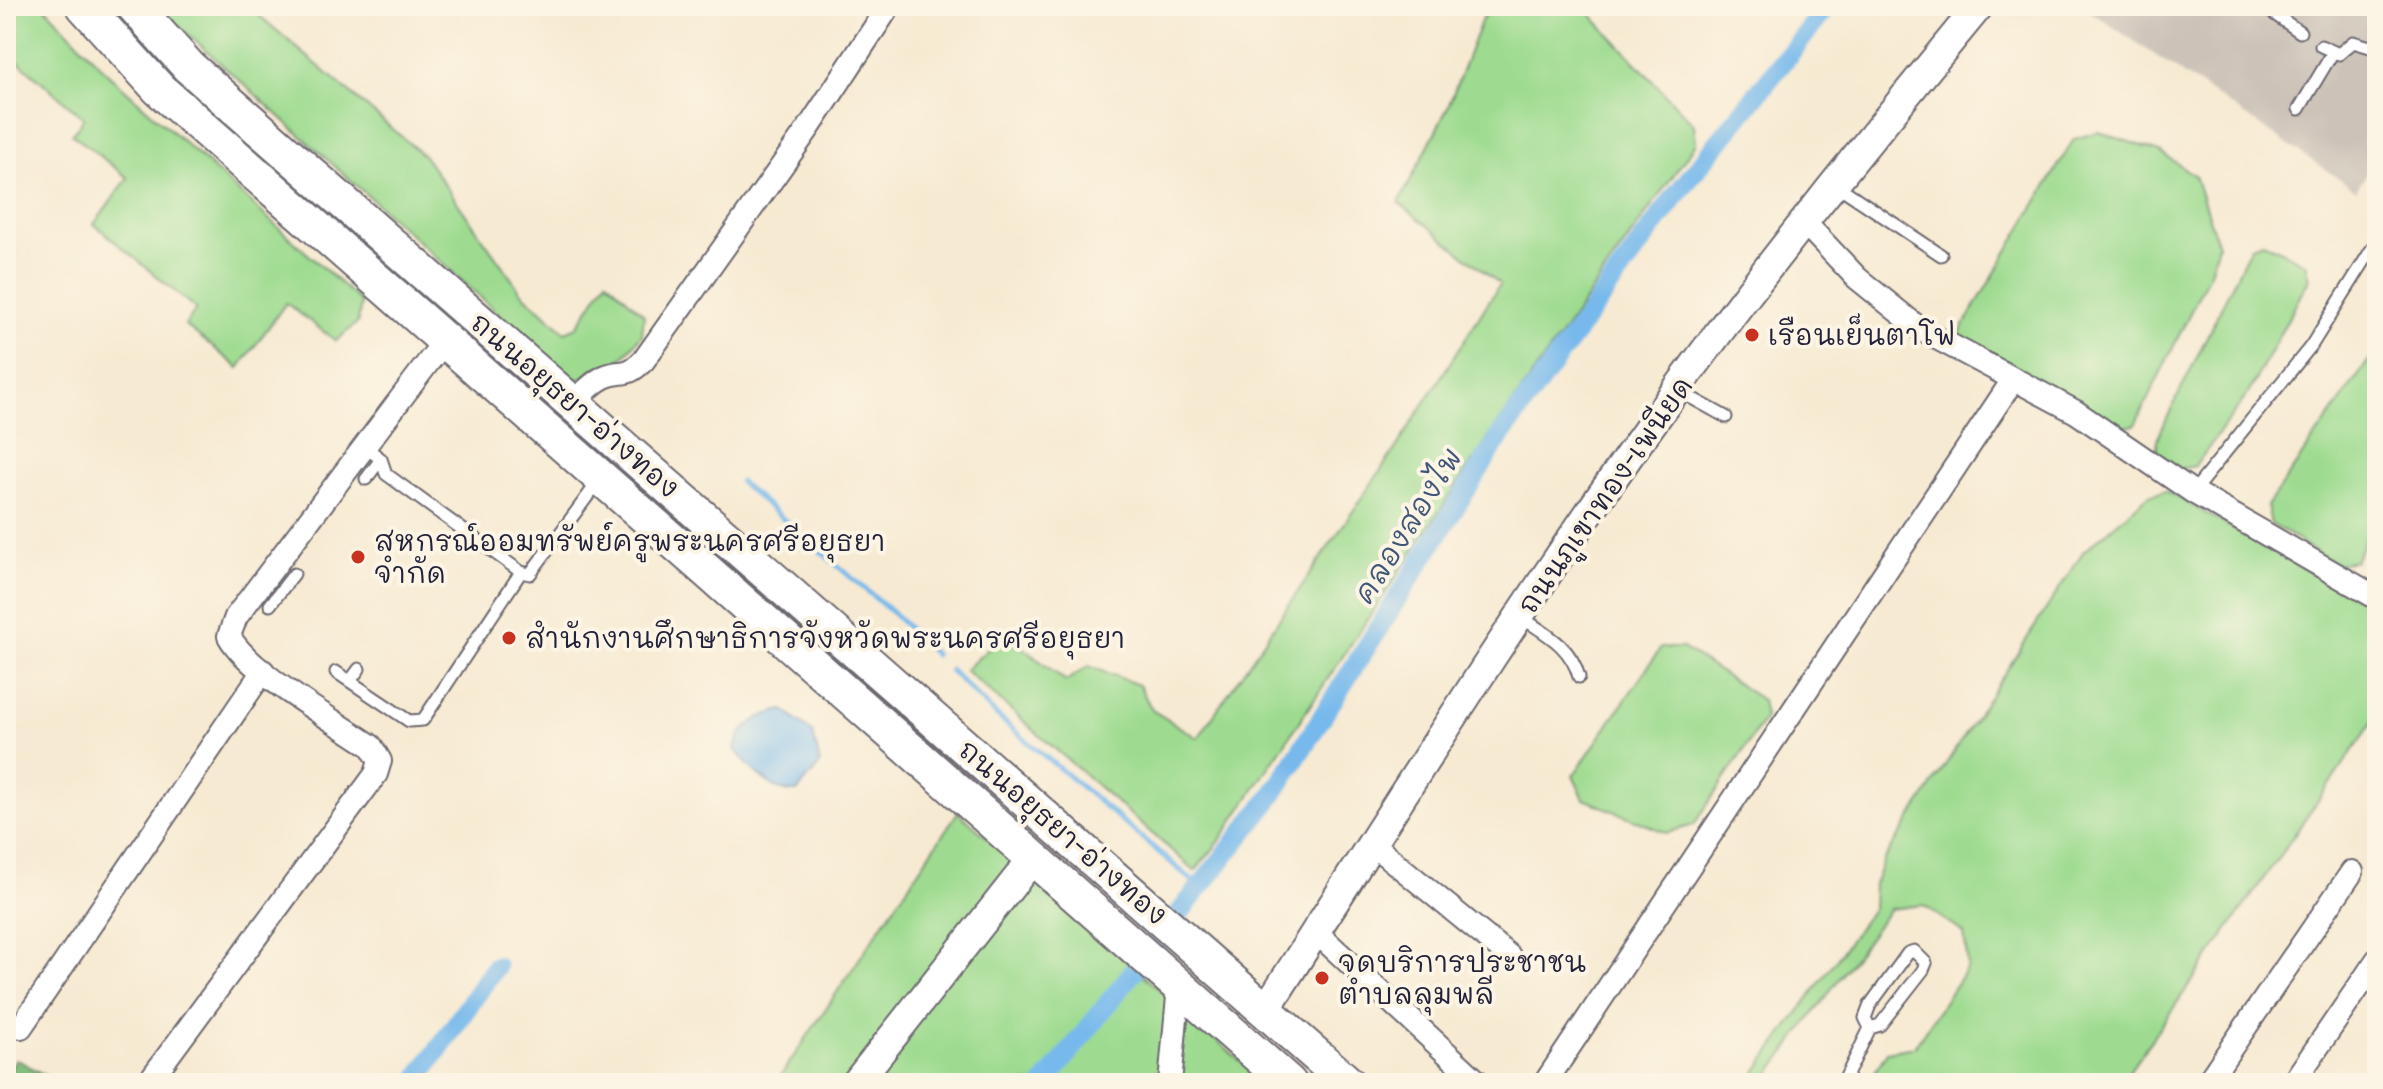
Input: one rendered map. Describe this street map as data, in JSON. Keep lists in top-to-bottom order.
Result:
{
  "streets": {
    "main road": ["ถนนอยุธยา-อ่างทอง"],
    "street": ["ถนนภูเขาทอง-เพนียด"]
  },
  "crossings": [
    ["ถนนอยุธยา-อ่างทอง", "ถนนภูเขาทอง-เพนียด"]
  ],
  "water": ["คลองสองไพ"],
  "places": [
    "เรือนเย็นตาโฟ",
    "สหกรณ์ออมทรัพย์ครูพระนครศรีอยุธยา จำกัด",
    "สำนักงานศึกษาธิการจังหวัดพระนครศรีอยุธยา",
    "จุดบริการประชาชน ตำบลลุมพลี"
  ]
}
